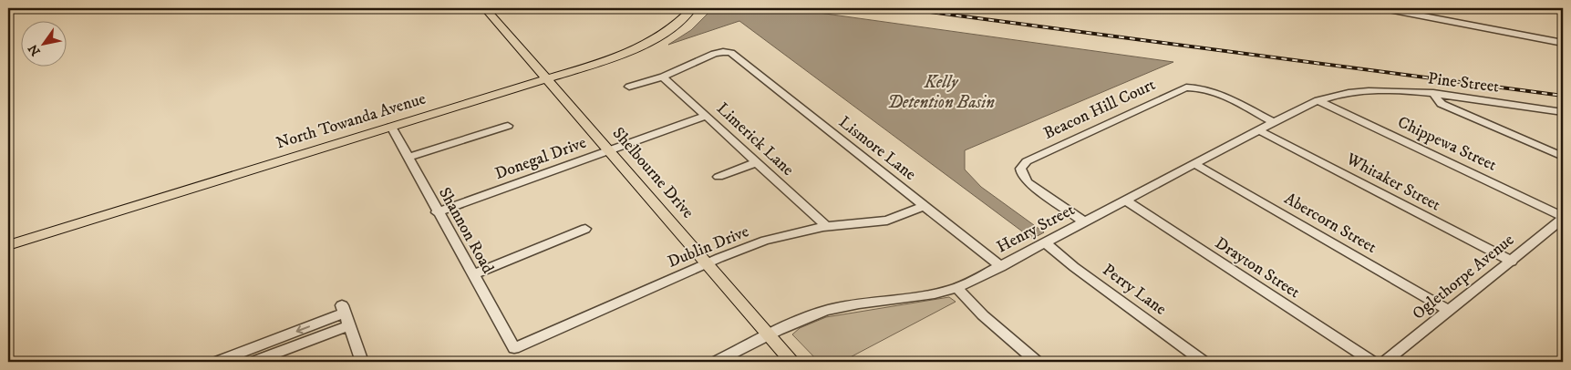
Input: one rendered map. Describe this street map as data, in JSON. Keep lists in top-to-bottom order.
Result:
{
  "streets": {
    "main road": ["North Towanda Avenue", "Shelbourne Drive"],
    "street": [
      "Pine Street",
      "Beacon Hill Court",
      "Limerick Lane",
      "Chippewa Street",
      "Lismore Lane",
      "Donegal Drive",
      "Whitaker Street",
      "Abercorn Street",
      "Henry Street",
      "Shannon Road",
      "Dublin Drive",
      "Drayton Street",
      "Oglethorpe Avenue",
      "Perry Lane"
    ]
  },
  "crossings": [
    ["Pine Street", "Henry Street"],
    ["Beacon Hill Court", "Henry Street"],
    ["North Towanda Avenue", "Shelbourne Drive"],
    ["North Towanda Avenue", "Shannon Road"],
    ["Limerick Lane", "Lismore Lane"],
    ["Limerick Lane", "Donegal Drive"],
    ["Limerick Lane", "Dublin Drive"],
    ["Chippewa Street", "Henry Street"],
    ["Chippewa Street", "Oglethorpe Avenue"],
    ["Lismore Lane", "Henry Street"],
    ["Lismore Lane", "Dublin Drive"],
    ["Donegal Drive", "Shelbourne Drive"],
    ["Donegal Drive", "Shannon Road"],
    ["Shelbourne Drive", "Henry Street"],
    ["Shelbourne Drive", "Dublin Drive"],
    ["Whitaker Street", "Henry Street"],
    ["Whitaker Street", "Oglethorpe Avenue"],
    ["Abercorn Street", "Henry Street"],
    ["Abercorn Street", "Oglethorpe Avenue"],
    ["Henry Street", "Drayton Street"],
    ["Henry Street", "Perry Lane"],
    ["Shannon Road", "Dublin Drive"]
  ],
  "water": ["Kelly Detention Basin"],
  "north": "bottom left"
}
